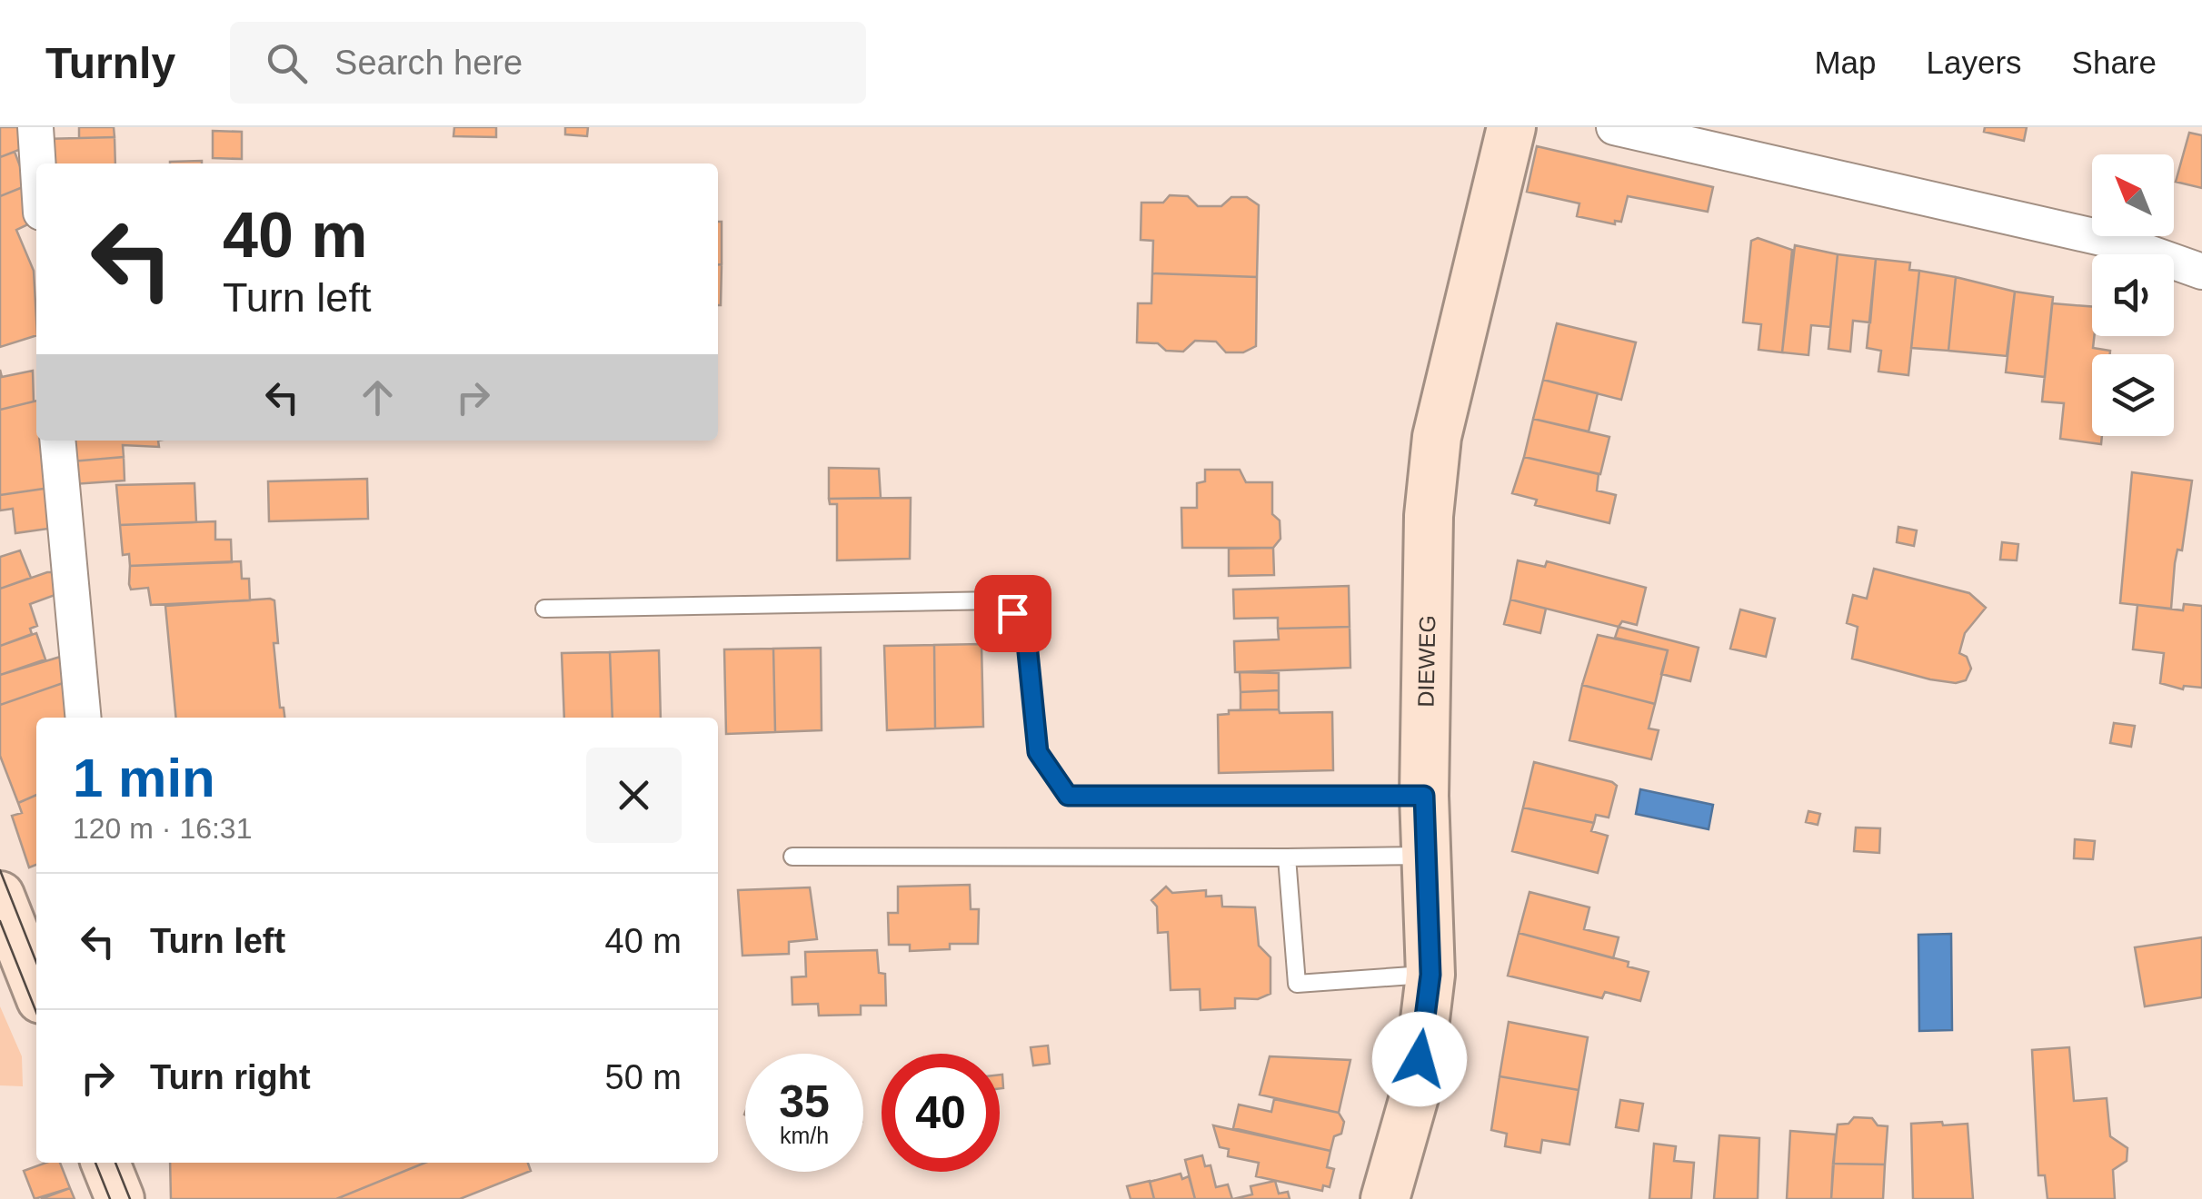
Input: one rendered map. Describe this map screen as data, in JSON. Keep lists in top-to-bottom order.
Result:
{
  "streets": {
    "street": ["DIEWEG"]
  },
  "north": "top left",
  "page": {
    "header": "Turnly",
    "search": "Search here",
    "nav": ["Map", "Layers", "Share"],
    "turn": ["40 m", "Turn left"],
    "heading": ["1 min", "120 m · 16:31"],
    "list": [
      {
        "name": "Turn left",
        "value": "40 m"
      },
      {
        "name": "Turn right",
        "value": "50 m"
      }
    ],
    "speed": "35 km/h",
    "limit": "40"
  }
}
